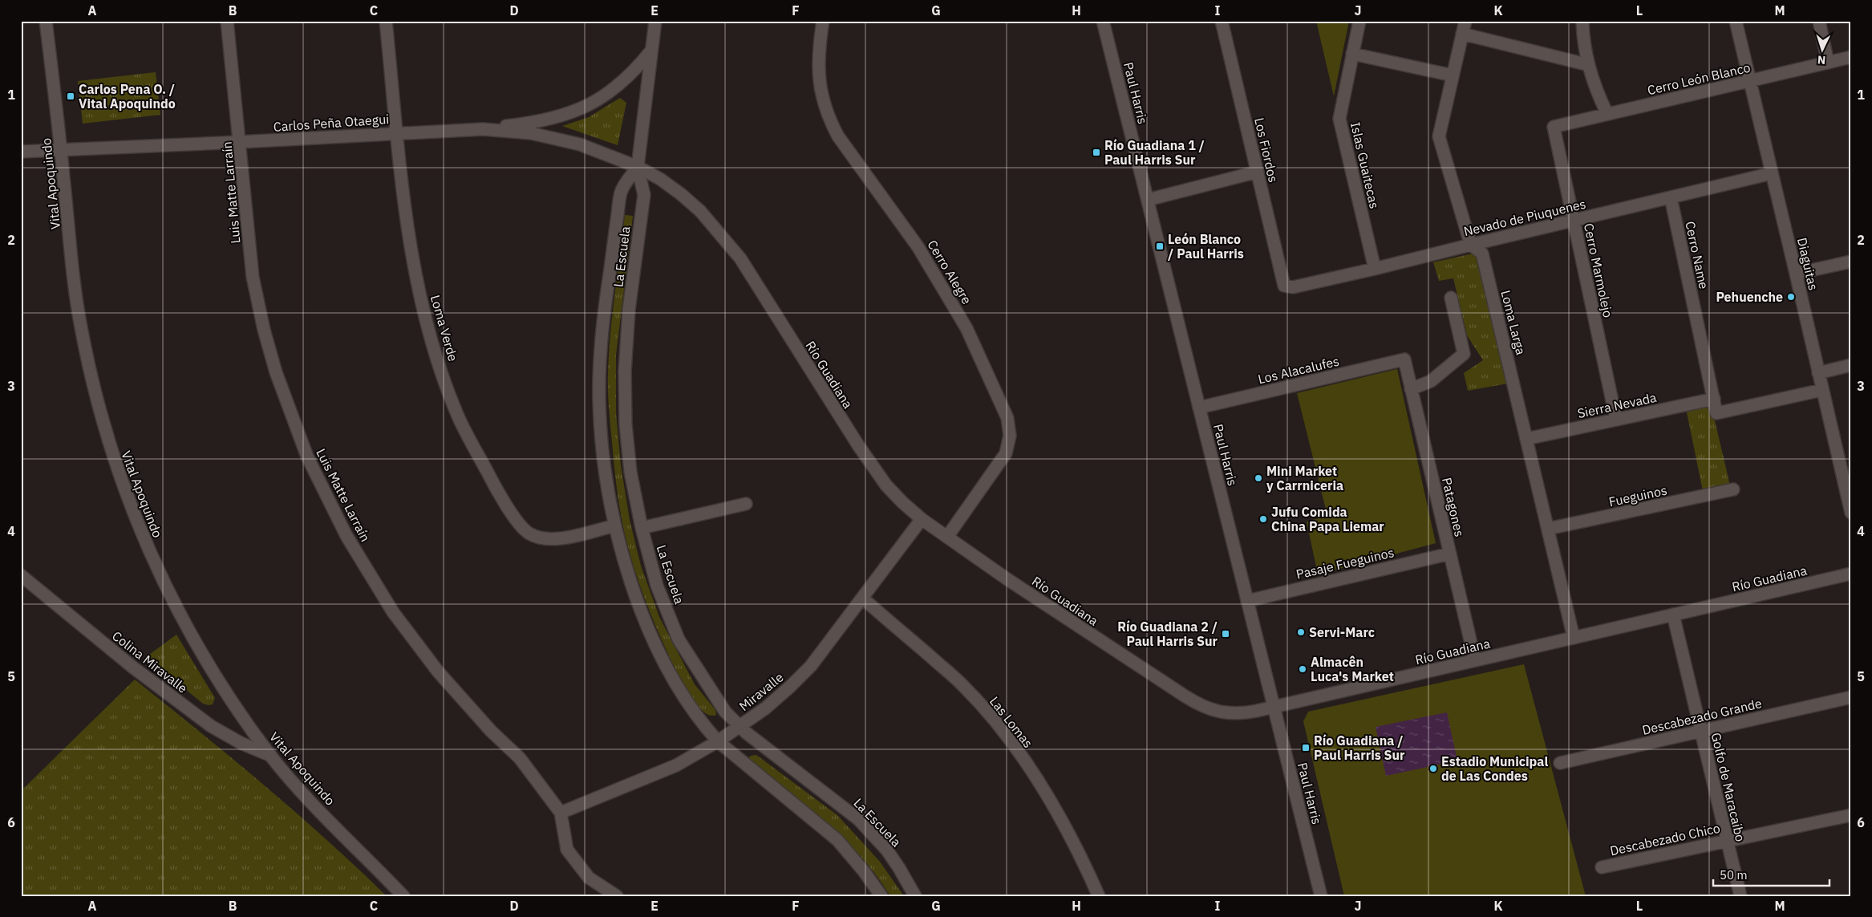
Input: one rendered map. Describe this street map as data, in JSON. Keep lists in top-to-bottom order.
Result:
{
  "streets": {
    "street": [
      "Cerro León Blanco",
      "Paul Harris",
      "Carlos Peña Otaegui",
      "Los Fiordos",
      "Islas Guaitecas",
      "Vital Apoquindo",
      "Luis Matte Larraín",
      "Nevado de Piuquenes",
      "Cerro Name",
      "La Escuela",
      "Diaguitas",
      "Cerro Marmolejo",
      "Cerro Alegre",
      "Loma Larga",
      "Loma Verde",
      "Los Alacalufes",
      "Río Guadiana",
      "Sierra Nevada",
      "Fueguinos",
      "Patagones",
      "Pasaje Fueguinos",
      "Colina Miravalle",
      "Miravalle",
      "Descabezado Grande",
      "Las Lomas",
      "Golfo de Maracaibo",
      "Descabezado Chico"
    ]
  },
  "crossings": [
    ["Cerro León Blanco", "Diaguitas"],
    ["Cerro León Blanco", "Cerro Marmolejo"],
    ["Paul Harris", "Los Alacalufes"],
    ["Paul Harris", "Río Guadiana"],
    ["Paul Harris", "Pasaje Fueguinos"],
    ["Carlos Peña Otaegui", "Vital Apoquindo"],
    ["Carlos Peña Otaegui", "Luis Matte Larraín"],
    ["Carlos Peña Otaegui", "La Escuela"],
    ["Carlos Peña Otaegui", "Loma Verde"],
    ["Carlos Peña Otaegui", "Río Guadiana"],
    ["Los Fiordos", "Nevado de Piuquenes"],
    ["Islas Guaitecas", "Nevado de Piuquenes"],
    ["Vital Apoquindo", "Colina Miravalle"],
    ["Luis Matte Larraín", "Miravalle"],
    ["Nevado de Piuquenes", "Cerro Name"],
    ["Nevado de Piuquenes", "Diaguitas"],
    ["Nevado de Piuquenes", "Cerro Marmolejo"],
    ["Nevado de Piuquenes", "Loma Larga"],
    ["Cerro Name", "Diaguitas"],
    ["Cerro Name", "Sierra Nevada"],
    ["La Escuela", "Loma Verde"],
    ["La Escuela", "Río Guadiana"],
    ["La Escuela", "Miravalle"],
    ["Cerro Marmolejo", "Sierra Nevada"],
    ["Cerro Alegre", "Río Guadiana"],
    ["Loma Larga", "Río Guadiana"],
    ["Loma Larga", "Sierra Nevada"],
    ["Loma Larga", "Fueguinos"],
    ["Los Alacalufes", "Patagones"],
    ["Río Guadiana", "Patagones"],
    ["Río Guadiana", "Miravalle"],
    ["Río Guadiana", "Golfo de Maracaibo"],
    ["Patagones", "Pasaje Fueguinos"],
    ["Miravalle", "Las Lomas"],
    ["Descabezado Grande", "Golfo de Maracaibo"],
    ["Golfo de Maracaibo", "Descabezado Chico"]
  ],
  "places": {
    "transit": [
      "Carlos Pena O. / Vital Apoquindo",
      "Río Guadiana 1 / Paul Harris Sur",
      "León Blanco / Paul Harris",
      "Río Guadiana 2 / Paul Harris Sur",
      "Río Guadiana / Paul Harris Sur"
    ],
    "other": [
      "Pehuenche",
      "Mini Market y Carrniceria",
      "Jufu Comida China Papa Liemar",
      "Servi-Marc",
      "Almacên Luca's Market",
      "Estadio Municipal de Las Condes"
    ]
  },
  "scale_bar": "50 m",
  "north": "bottom",
  "grid": {
    "columns": [
      "A",
      "B",
      "C",
      "D",
      "E",
      "F",
      "G",
      "H",
      "I",
      "J",
      "K",
      "L",
      "M"
    ],
    "rows": [
      "1",
      "2",
      "3",
      "4",
      "5",
      "6"
    ]
  }
}
